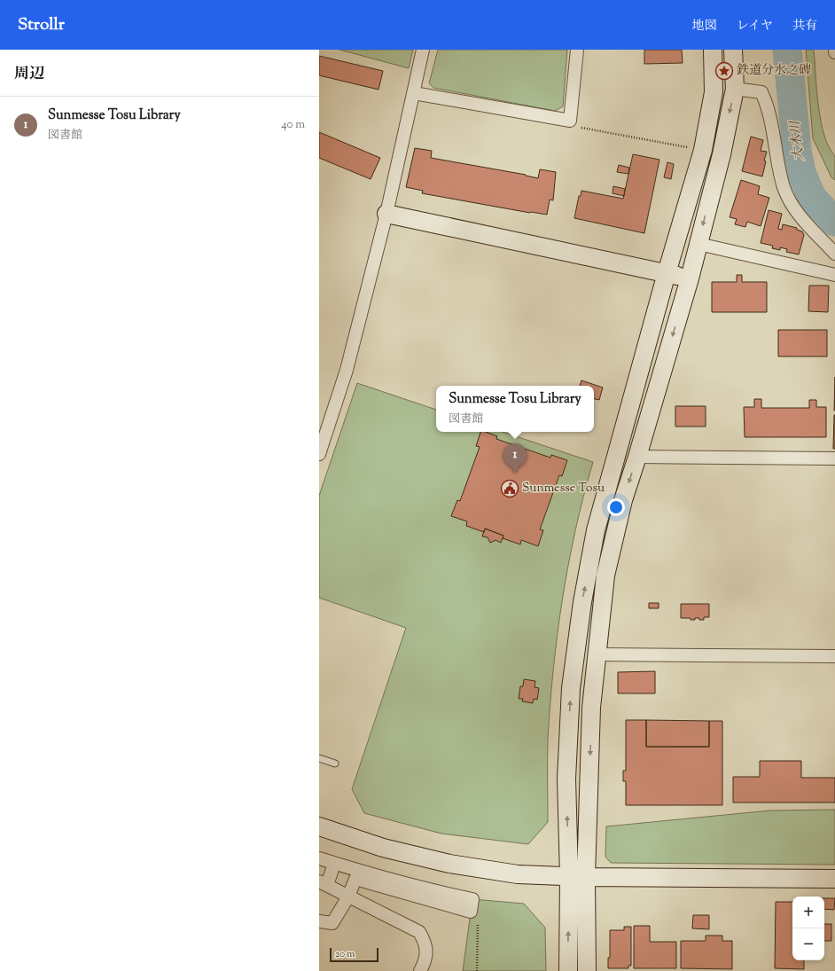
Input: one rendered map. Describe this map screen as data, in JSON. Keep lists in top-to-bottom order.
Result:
{
  "water": ["大木川"],
  "places": {
    "place": ["鉄道分水之碑"],
    "public building": ["Sunmesse Tosu"]
  },
  "scale_bar": "20 m",
  "page": {
    "header": "Strollr",
    "nav": ["地図", "レイヤ", "共有"],
    "heading": "周辺",
    "list": [
      {
        "mark": "1",
        "name": "Sunmesse Tosu Library",
        "note": "図書館",
        "value": "40 m"
      }
    ],
    "popup": ["Sunmesse Tosu Library", "図書館"],
    "pins": "1",
    "map_buttons": ["+", "−"],
    "scale": "20 m"
  }
}
